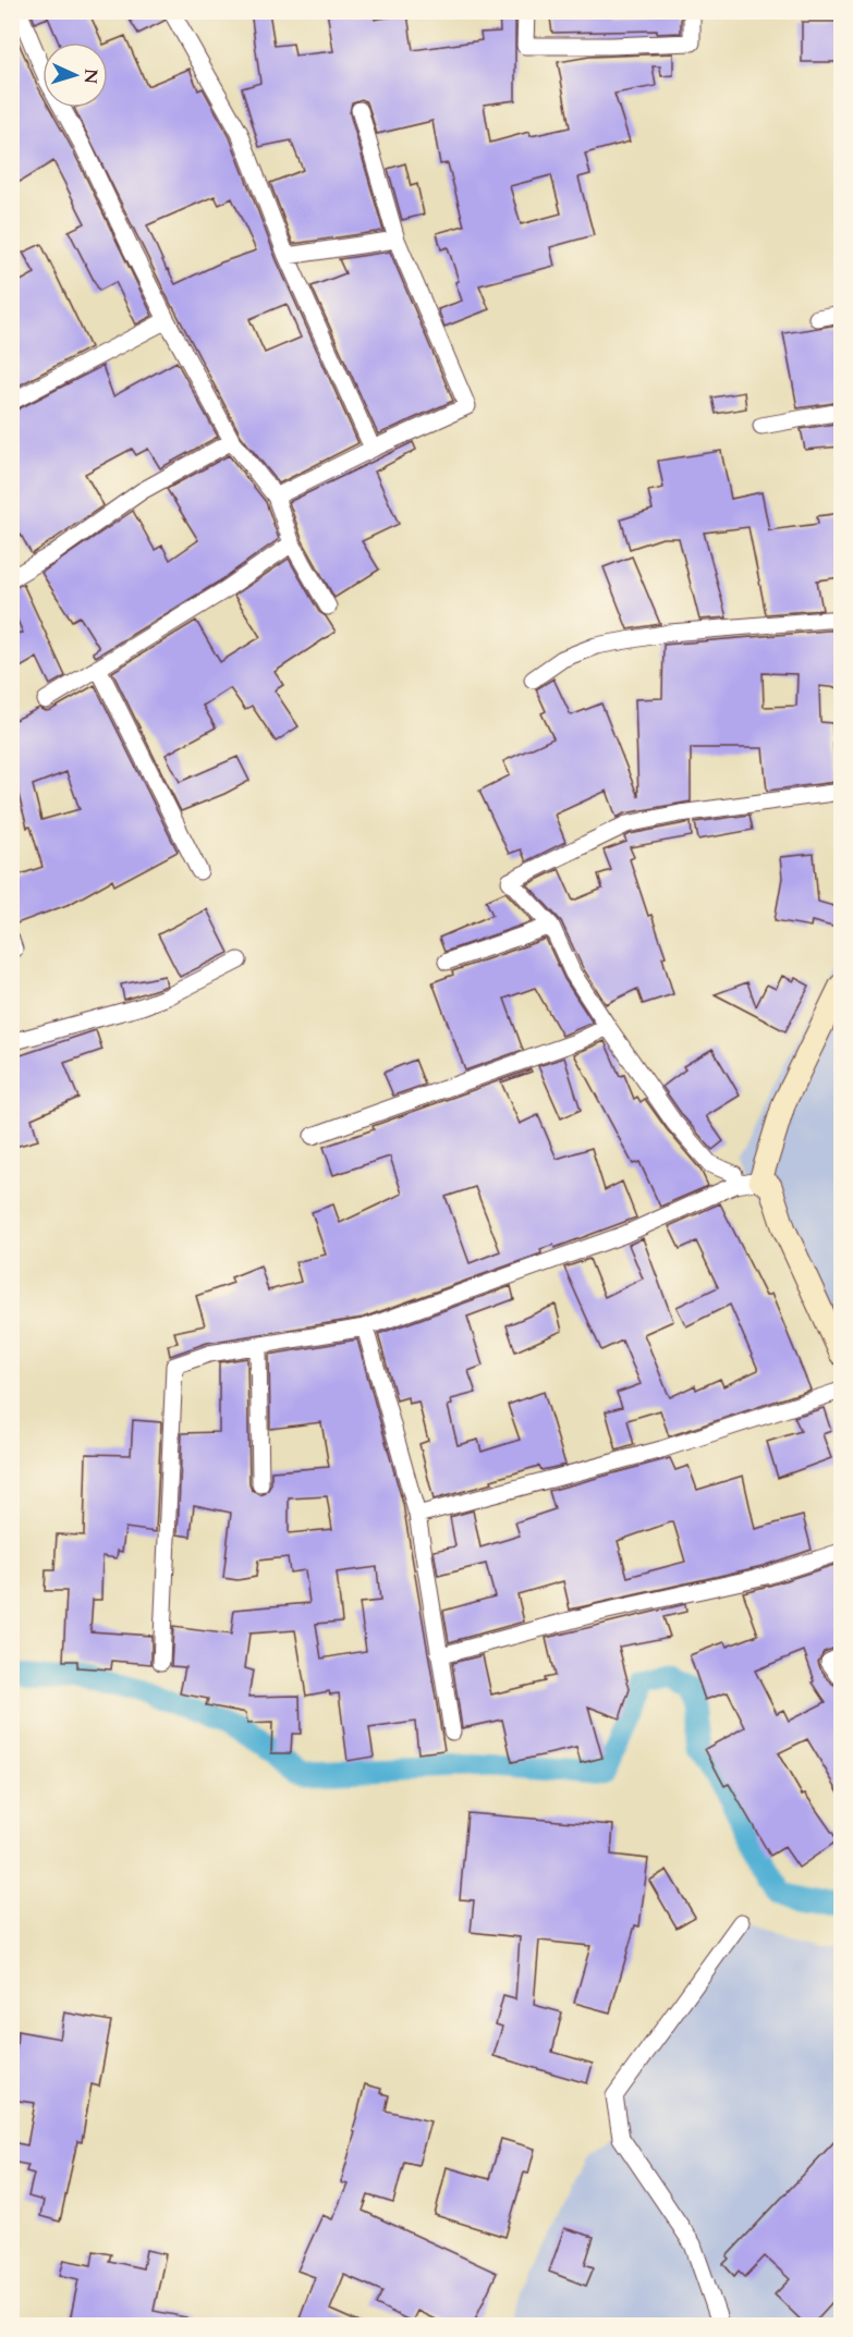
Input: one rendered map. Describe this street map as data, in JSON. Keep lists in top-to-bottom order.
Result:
{
  "north": "right"
}
